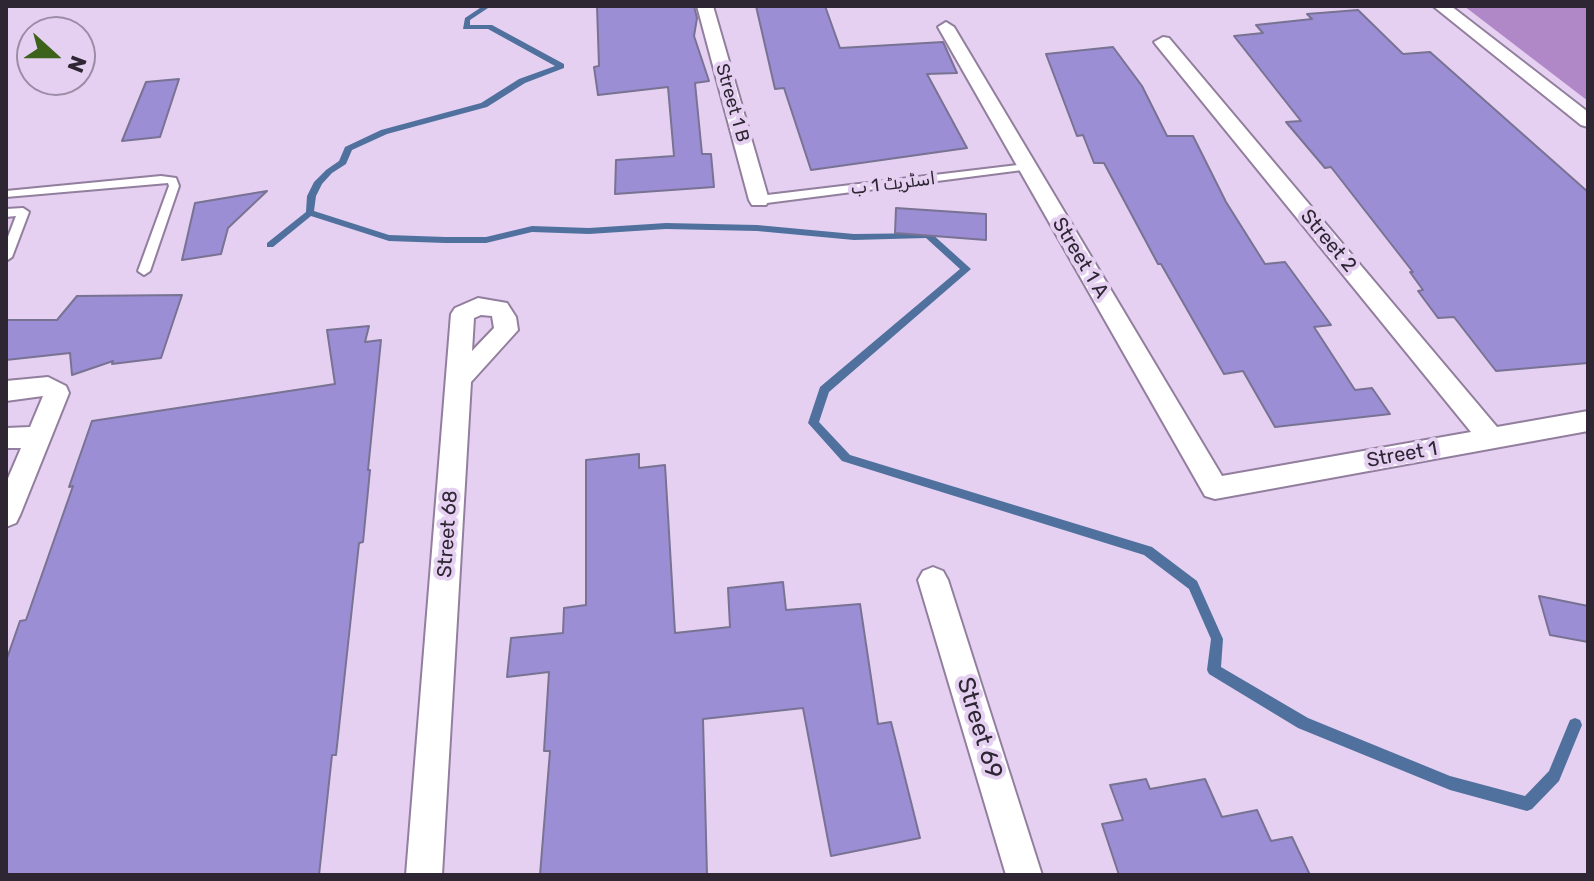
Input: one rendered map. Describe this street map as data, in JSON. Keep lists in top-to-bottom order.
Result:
{
  "streets": {
    "street": [
      "Street 1 B",
      "Street 2",
      "Street 1 A",
      "Street 1",
      "Street 68",
      "Street 69"
    ],
    "lane": ["اسٹریٹ 1 ب"]
  },
  "crossings": [
    ["Street 1 B", "اسٹریٹ 1 ب"],
    ["اسٹریٹ 1 ب", "Street 1 A"],
    ["Street 2", "Street 1"],
    ["Street 1 A", "Street 1"]
  ],
  "north": "right"
}
